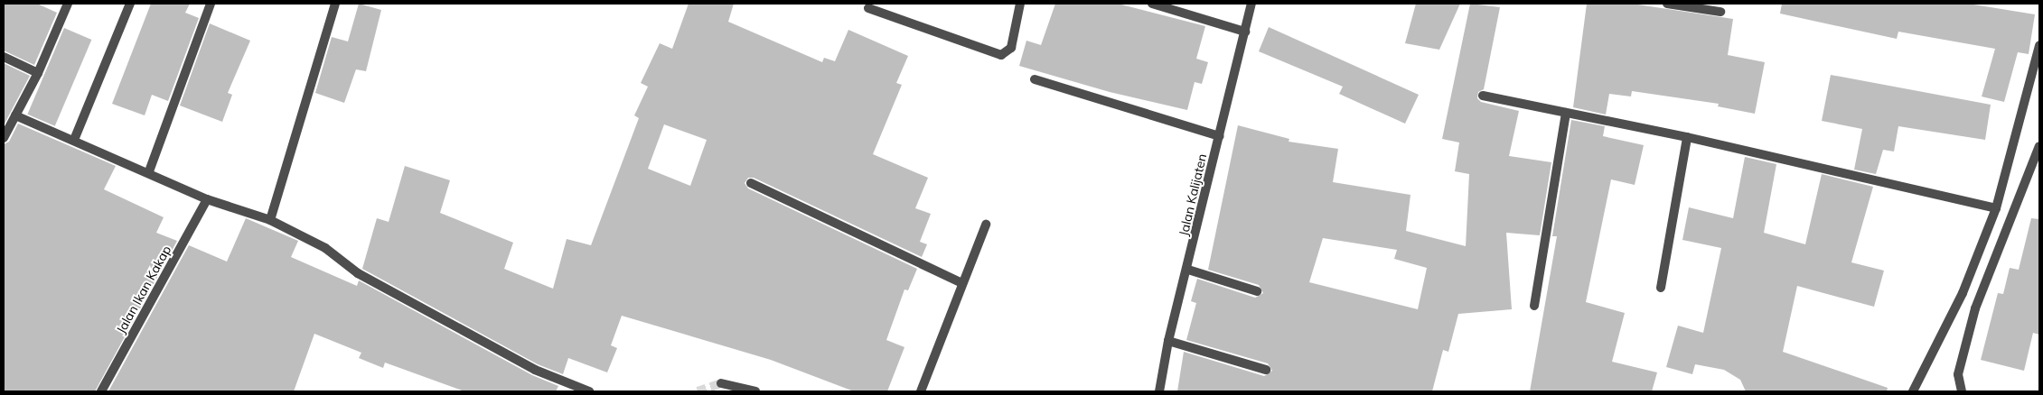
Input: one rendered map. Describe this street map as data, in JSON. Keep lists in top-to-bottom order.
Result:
{
  "streets": {
    "street": ["Jalan Kalijaten", "Jalan Ikan Kakap"]
  }
}
